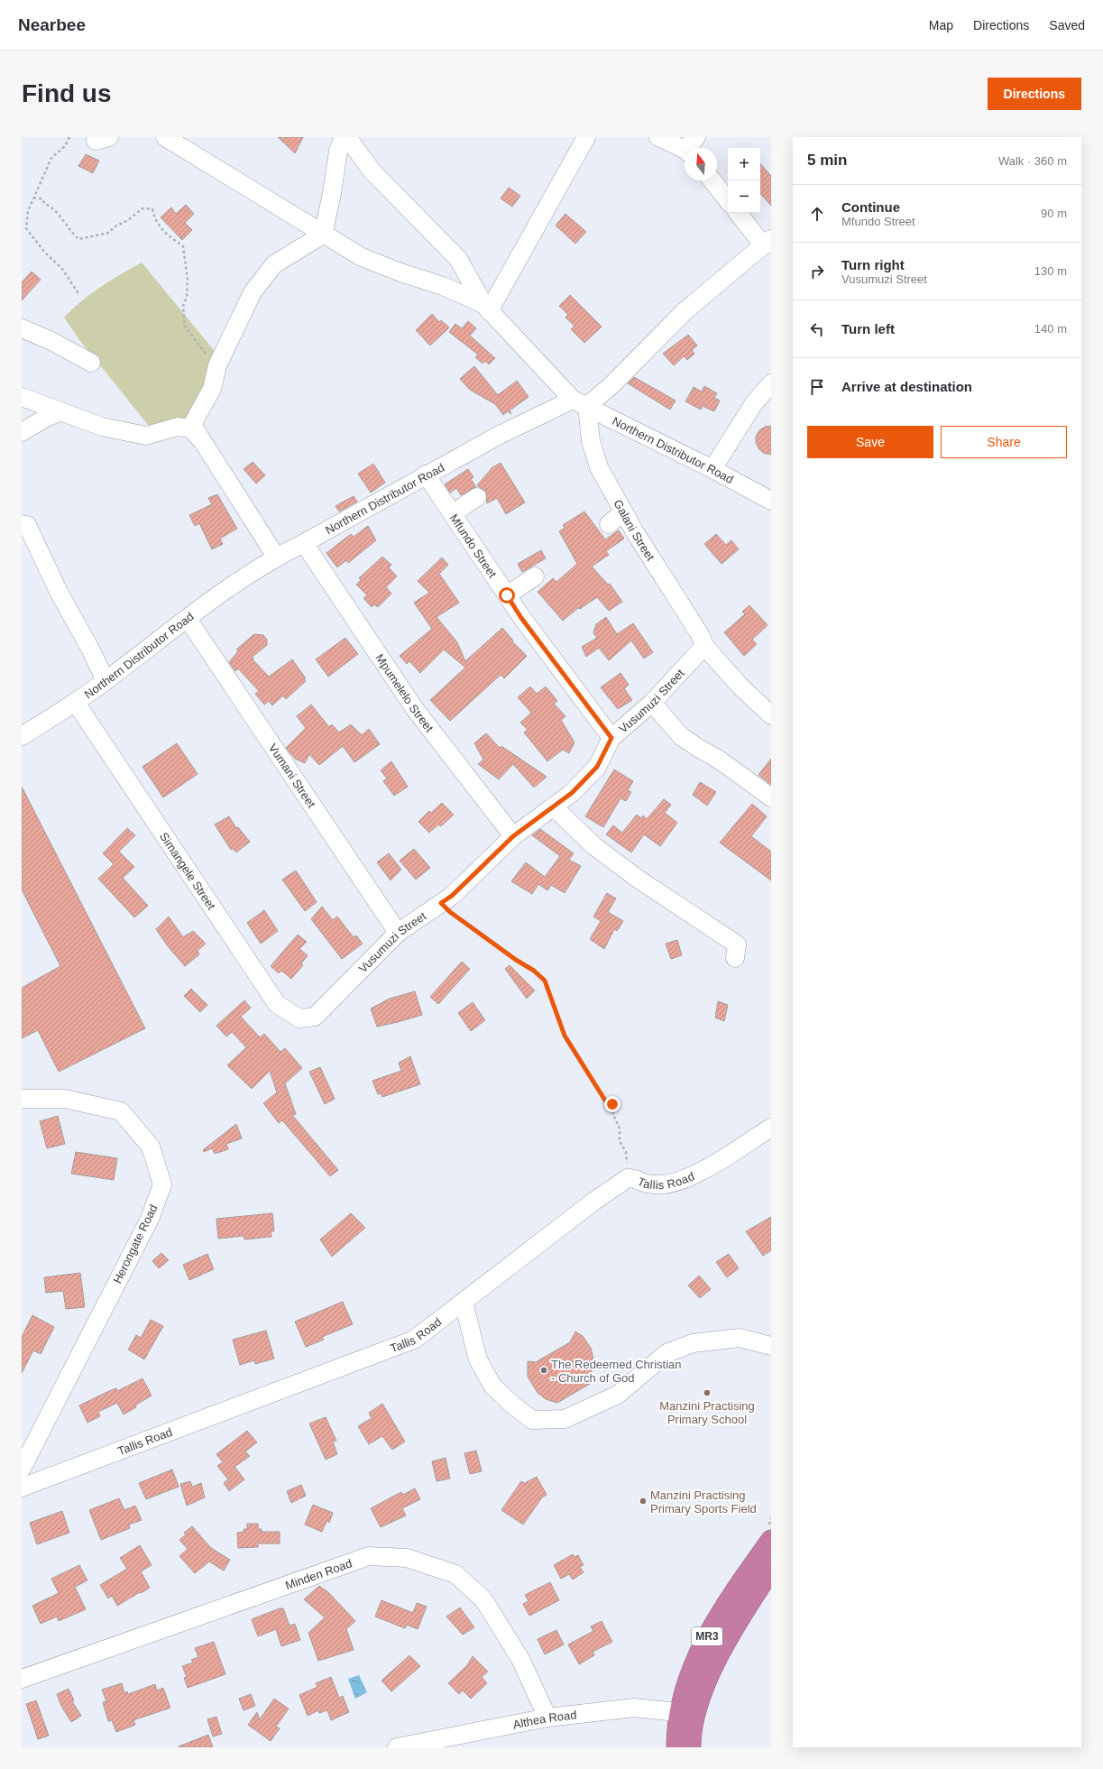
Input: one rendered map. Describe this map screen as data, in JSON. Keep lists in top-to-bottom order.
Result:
{
  "streets": {
    "highway": ["MR3"],
    "street": [
      "Northern Distributor Road",
      "Galani Street",
      "Mfundo Street",
      "Mpumelelo Street",
      "Vusumuzi Street",
      "Vumani Street",
      "Simangele Street",
      "Tallis Road",
      "Herongate Road",
      "Minden Road",
      "Althea Road"
    ]
  },
  "crossings": [
    ["Northern Distributor Road", "Galani Street"],
    ["Northern Distributor Road", "Mfundo Street"],
    ["Northern Distributor Road", "Mpumelelo Street"],
    ["Northern Distributor Road", "Vumani Street"],
    ["Northern Distributor Road", "Simangele Street"],
    ["Galani Street", "Vusumuzi Street"],
    ["Mfundo Street", "Vusumuzi Street"],
    ["Mpumelelo Street", "Vusumuzi Street"],
    ["Vusumuzi Street", "Vumani Street"],
    ["Vusumuzi Street", "Simangele Street"],
    ["Minden Road", "Althea Road"],
    ["MR3", "Althea Road"]
  ],
  "places": ["The Redeemed Christian - Church of God", "Manzini Practising Primary School", "Manzini Practising Primary Sports Field"],
  "north": "top",
  "page": {
    "header": "Nearbee",
    "nav": ["Map", "Directions", "Saved"],
    "buttons": [
      "Directions",
      ["Save", "Share"]
    ],
    "title": "Find us",
    "heading": ["5 min", "Walk · 360 m"],
    "map_buttons": ["+", "−"],
    "list": [
      ["Continue", "Mfundo Street", "90 m"],
      ["Turn right", "Vusumuzi Street", "130 m"],
      ["Turn left", "140 m"],
      "Arrive at destination"
    ]
  }
}
